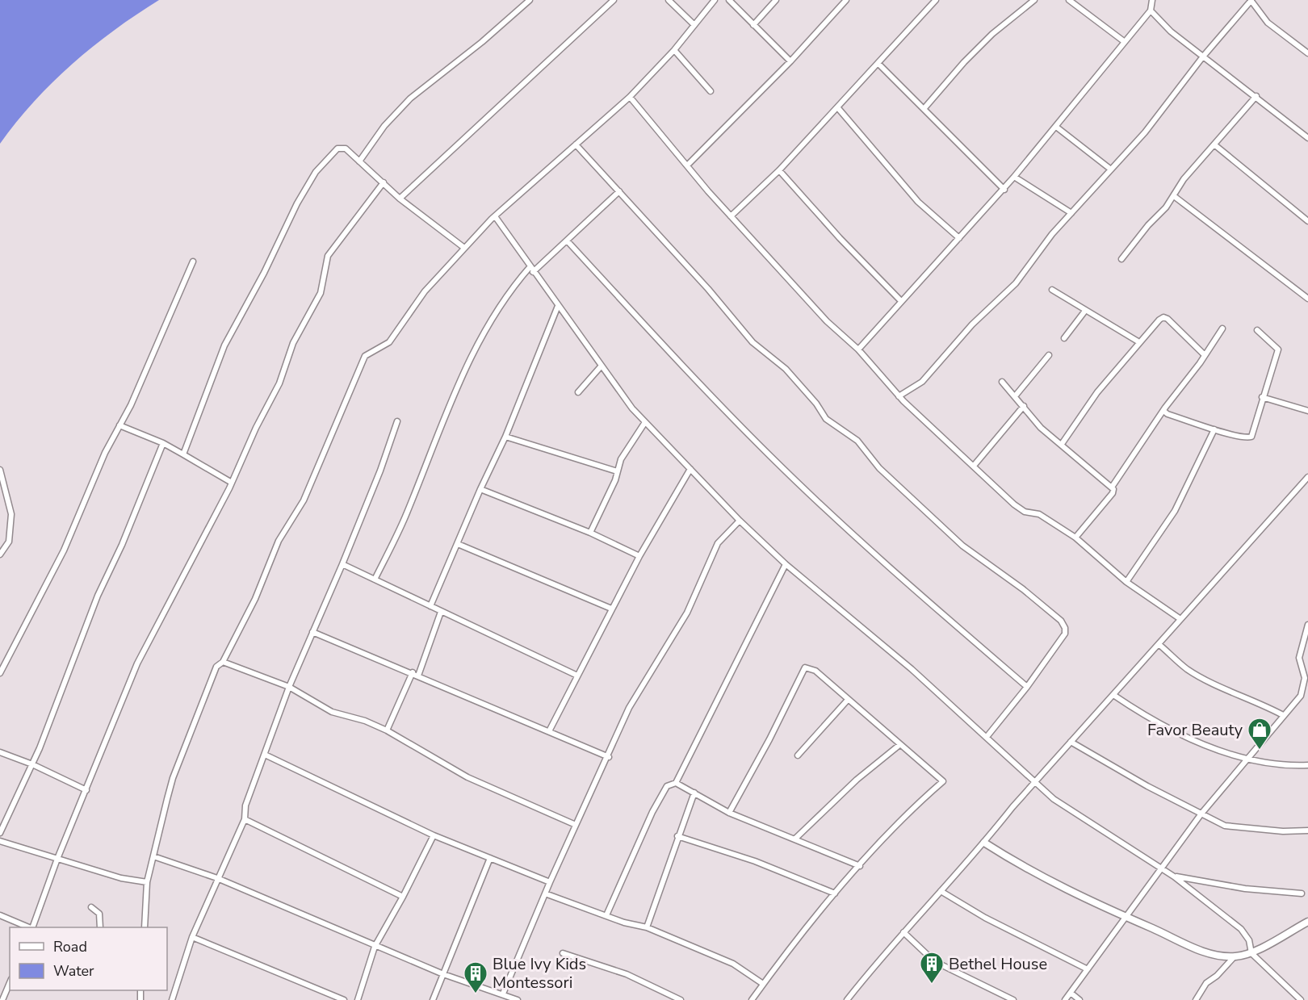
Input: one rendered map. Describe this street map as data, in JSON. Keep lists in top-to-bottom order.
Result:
{
  "places": {
    "shop": ["Favor Beauty"],
    "building": ["Bethel House", "Blue Ivy Kids Montessori"]
  },
  "legend": ["Road", "Water"]
}
